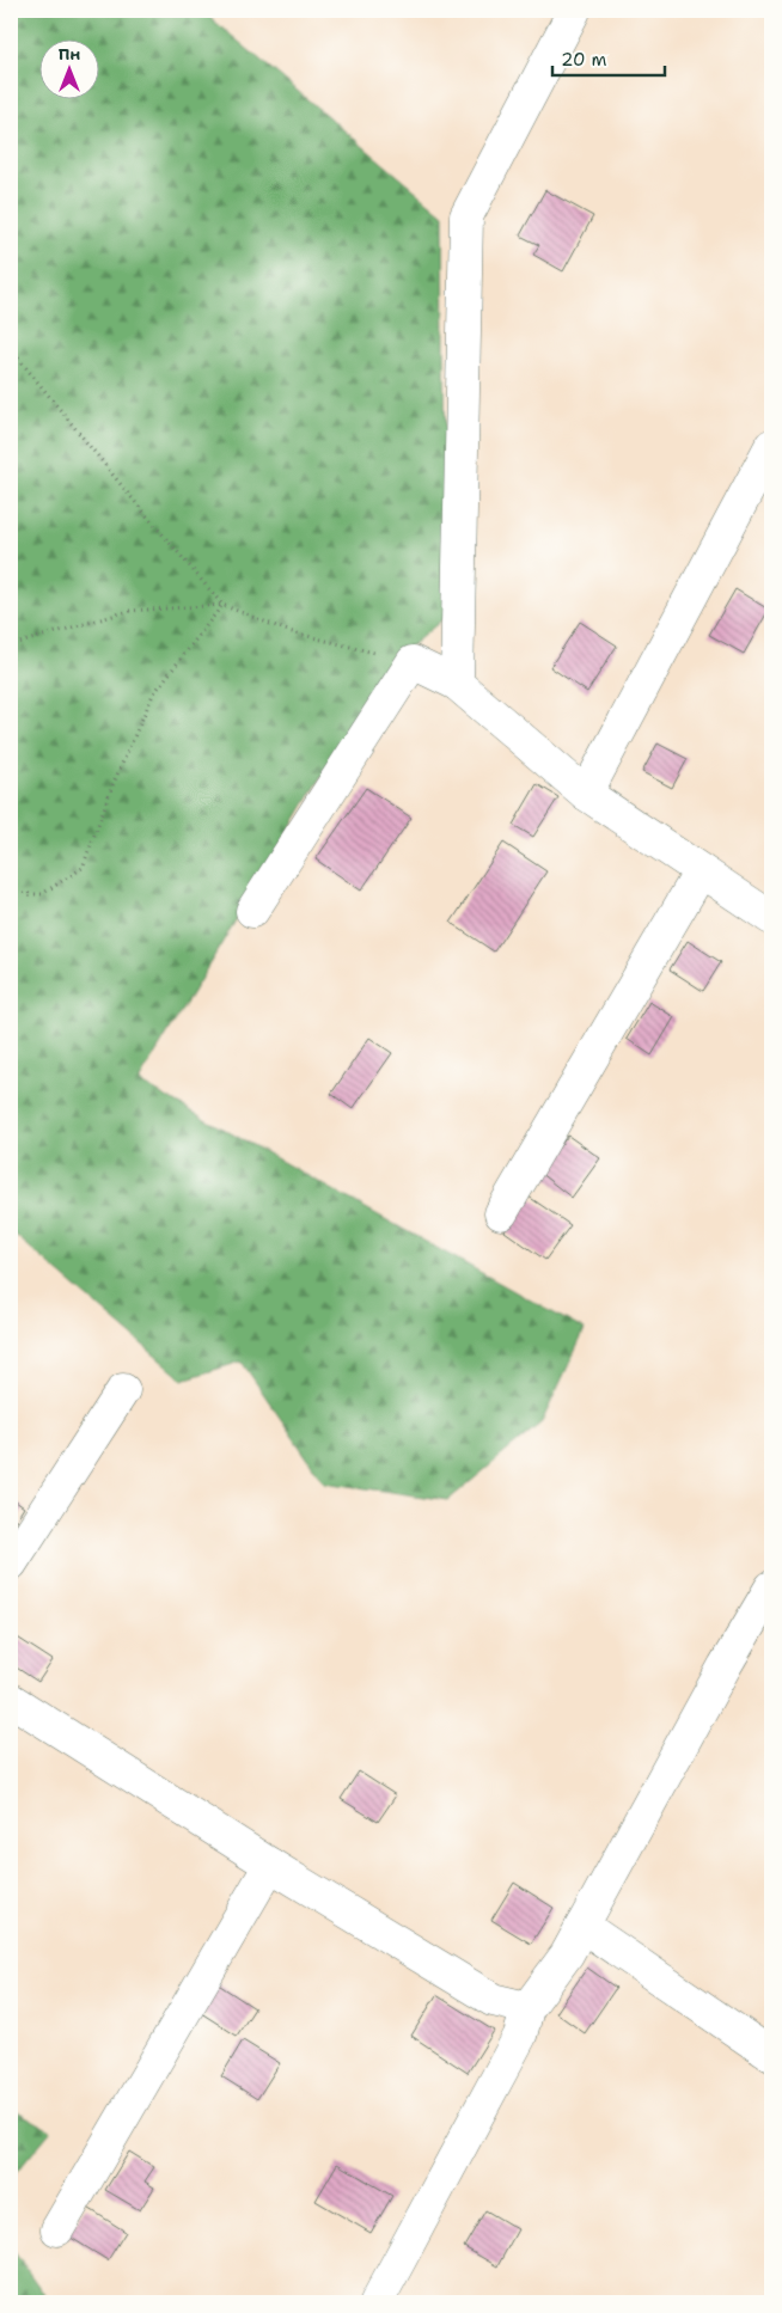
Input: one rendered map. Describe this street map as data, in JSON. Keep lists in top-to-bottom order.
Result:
{
  "scale_bar": "20 m",
  "north": "top"
}
